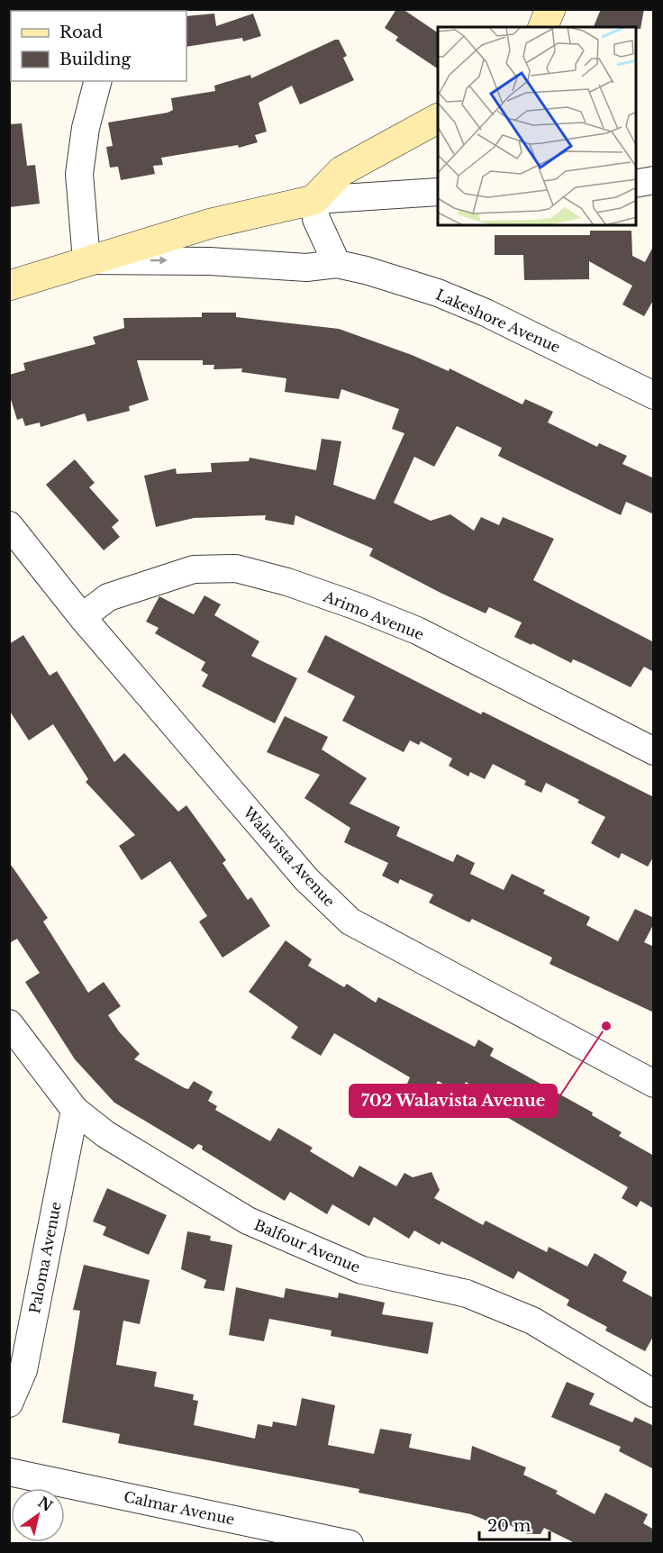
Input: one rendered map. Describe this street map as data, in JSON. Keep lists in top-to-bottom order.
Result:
{
  "streets": {
    "street": [
      "Lakeshore Avenue",
      "Arimo Avenue",
      "Walavista Avenue",
      "Balfour Avenue",
      "Paloma Avenue",
      "Calmar Avenue"
    ]
  },
  "crossings": [
    ["Arimo Avenue", "Walavista Avenue"],
    ["Balfour Avenue", "Paloma Avenue"]
  ],
  "places": ["702 Walavista Avenue"],
  "legend": ["Road", "Building"],
  "scale_bar": "20 m",
  "north": "top right"
}
